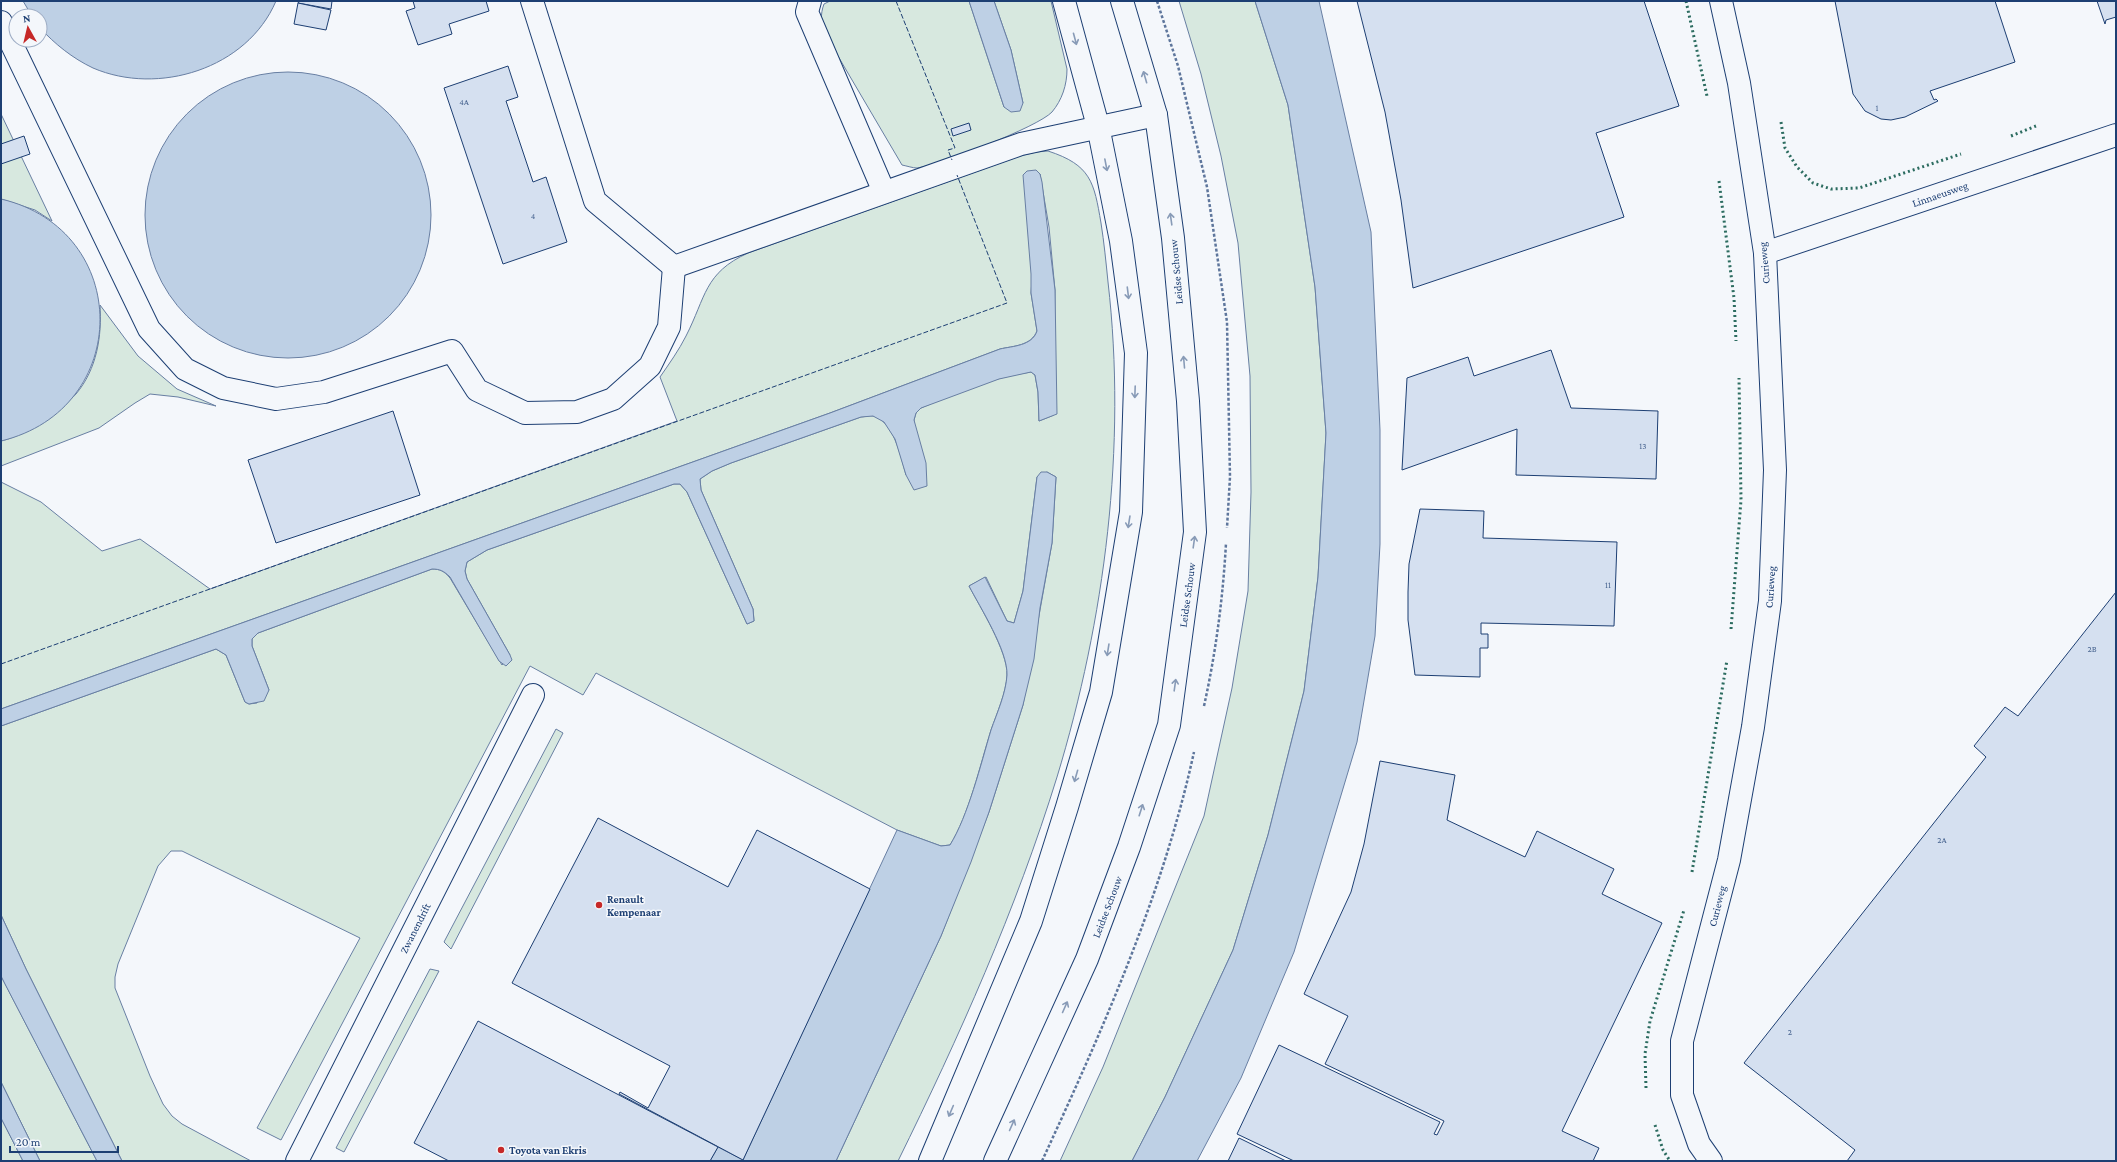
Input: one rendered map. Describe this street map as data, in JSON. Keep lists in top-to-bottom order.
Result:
{
  "streets": {
    "street": [
      "Linnaeusweg",
      "Curieweg",
      "Leidse Schouw",
      "Zwanendrift"
    ]
  },
  "crossings": [
    ["Linnaeusweg", "Curieweg"]
  ],
  "places": ["Renault Kempenaar", "Toyota van Ekris"],
  "house_numbers": [
    "4A",
    "1",
    "4",
    "13",
    "11",
    "2B",
    "2A",
    "2"
  ],
  "scale_bar": "20 m",
  "north": "top"
}
